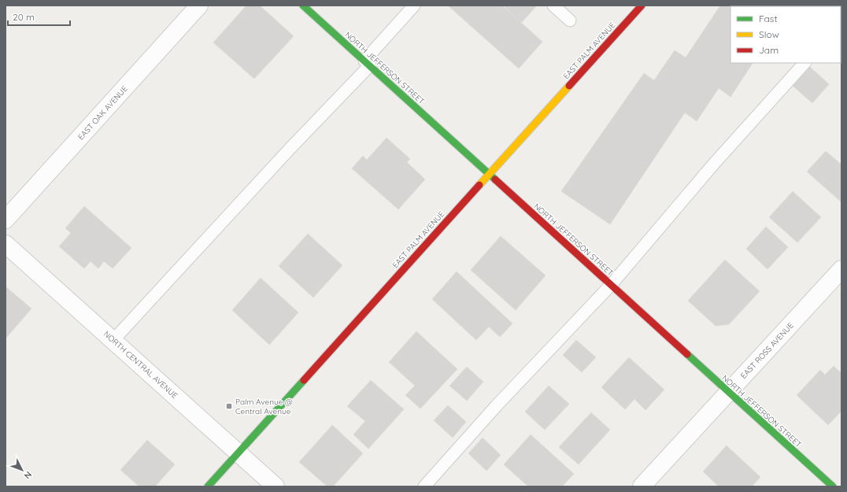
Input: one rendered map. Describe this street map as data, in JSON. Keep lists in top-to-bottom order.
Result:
{
  "streets": {
    "street": [
      "EAST PALM AVENUE",
      "NORTH JEFFERSON STREET",
      "EAST OAK AVENUE",
      "EAST ROSS AVENUE",
      "NORTH CENTRAL AVENUE"
    ]
  },
  "crossings": [
    ["EAST PALM AVENUE", "NORTH JEFFERSON STREET"],
    ["EAST PALM AVENUE", "NORTH CENTRAL AVENUE"],
    ["NORTH JEFFERSON STREET", "EAST ROSS AVENUE"]
  ],
  "places": {
    "transit": ["Palm Avenue @ Central Avenue"]
  },
  "legend": ["Fast", "Slow", "Jam"],
  "scale_bar": "20 m",
  "north": "bottom right"
}
